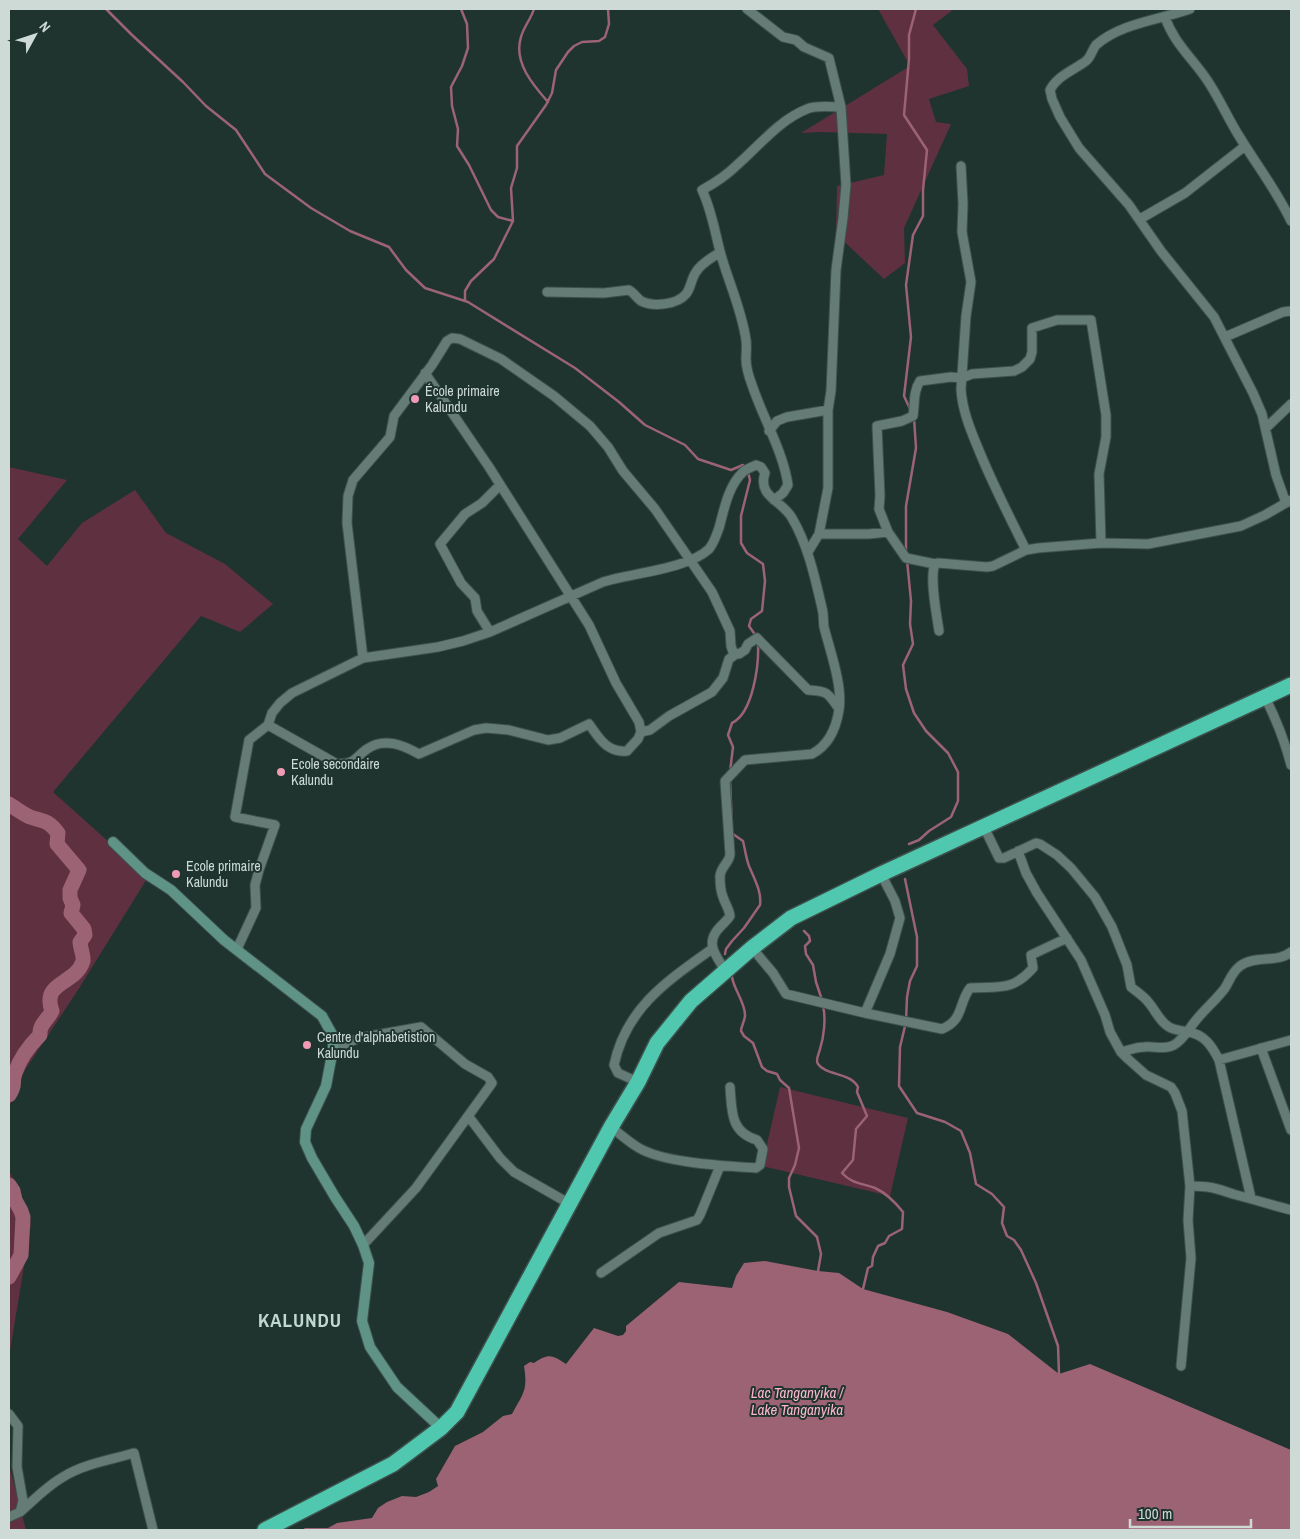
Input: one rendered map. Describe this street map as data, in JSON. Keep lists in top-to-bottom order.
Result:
{
  "districts": ["KALUNDU"],
  "water": ["Lac Tanganyika / Lake Tanganyika"],
  "places": [
    "École primaire Kalundu",
    "Ecole secondaire Kalundu",
    "Ecole primaire Kalundu",
    "Centre d'alphabetistion Kalundu"
  ],
  "scale_bar": "100 m",
  "north": "top right"
}
